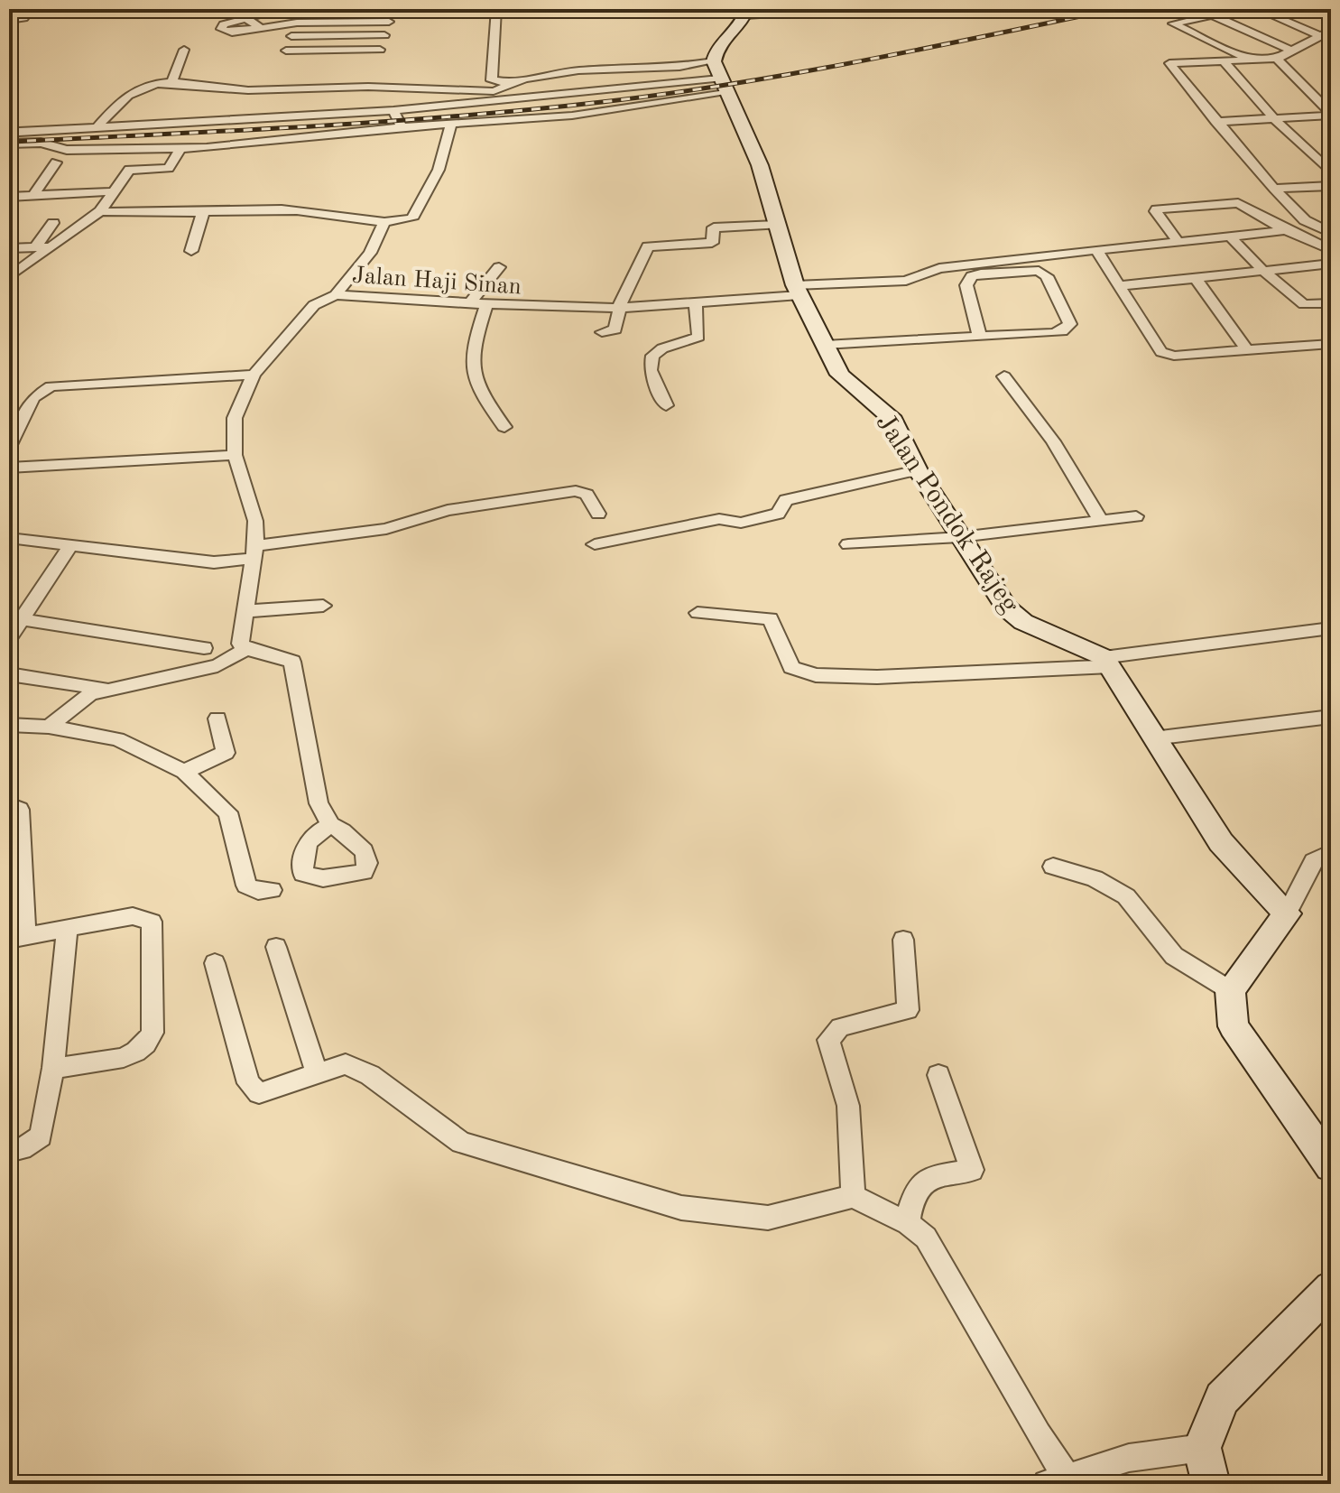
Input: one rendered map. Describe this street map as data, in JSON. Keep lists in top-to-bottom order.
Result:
{
  "streets": {
    "main road": ["Jalan Pondok Rajeg"],
    "street": ["Jalan Haji Sinan"]
  },
  "crossings": [
    ["Jalan Haji Sinan", "Jalan Pondok Rajeg"]
  ]
}
